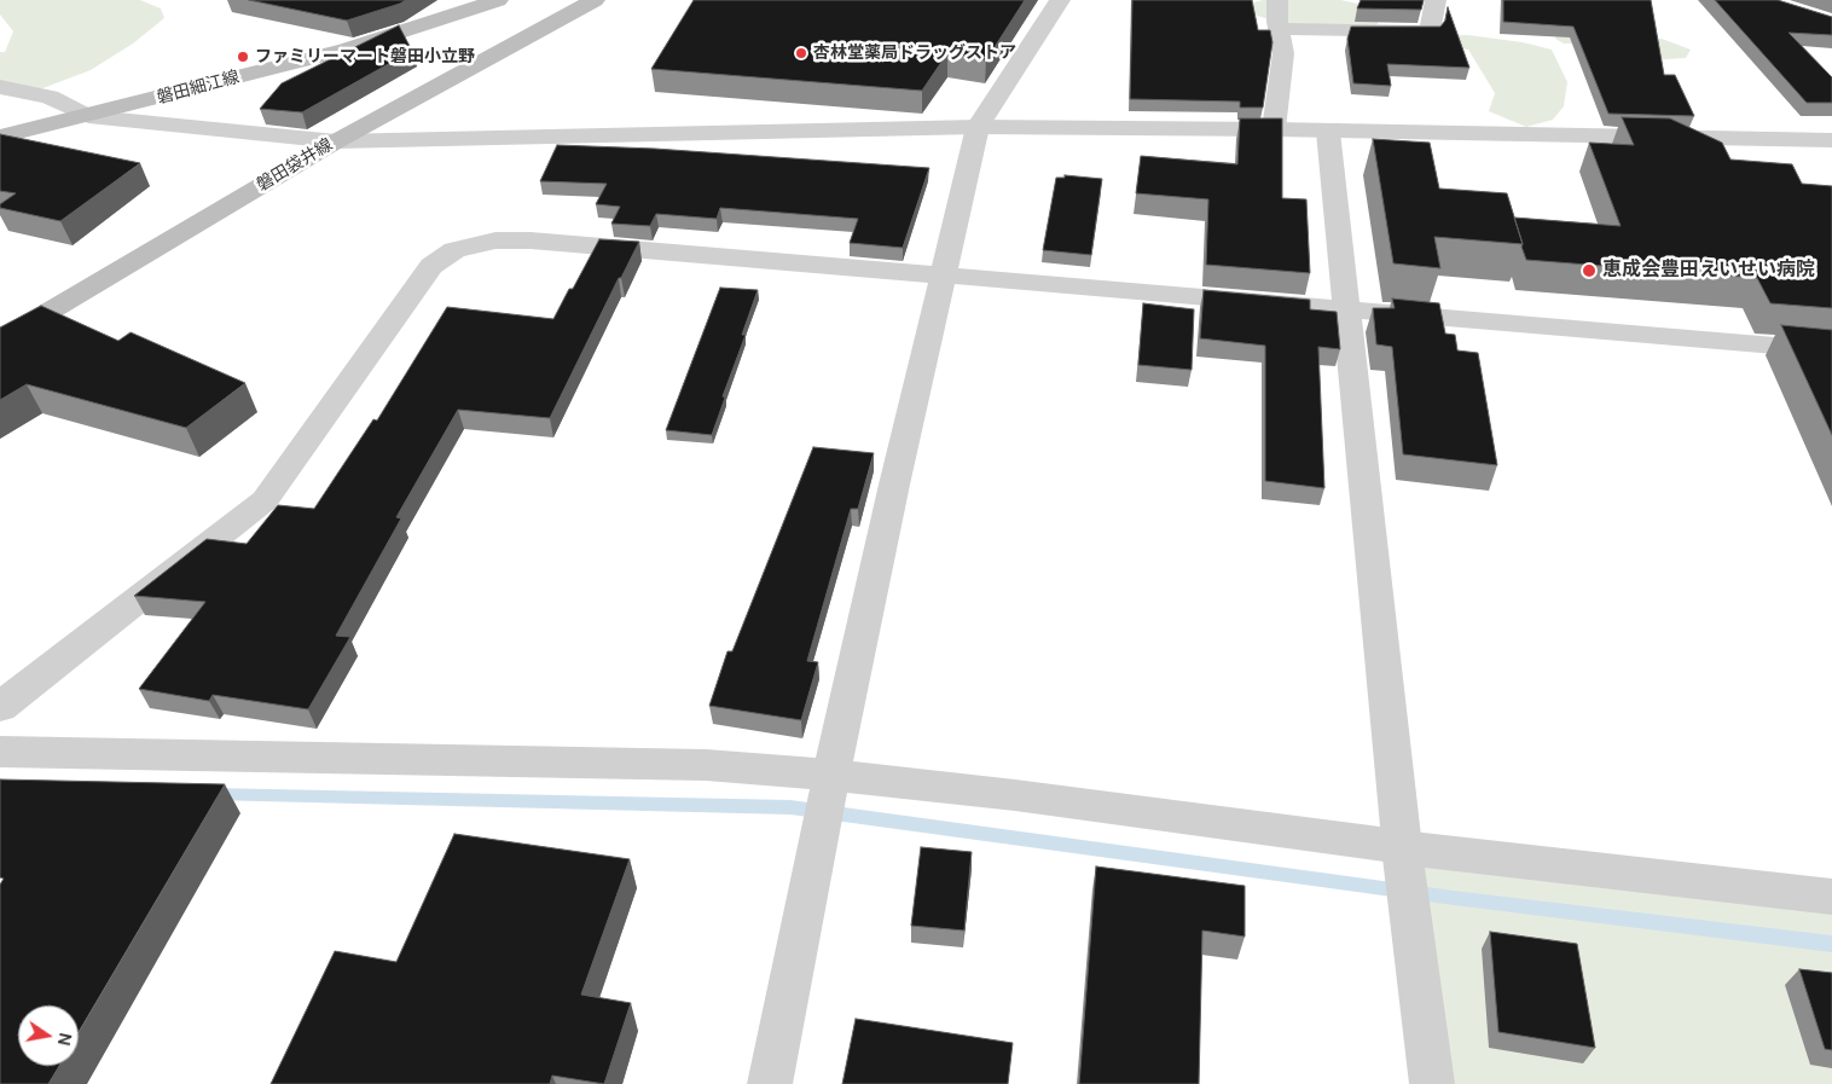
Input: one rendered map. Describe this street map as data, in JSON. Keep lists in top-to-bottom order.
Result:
{
  "streets": {
    "main road": ["磐田細江線", "磐田袋井線"]
  },
  "places": ["杏林堂薬局ドラッグストア", "ファミリーマート磐田小立野", "恵成会豊田えいせい病院"],
  "north": "right"
}
